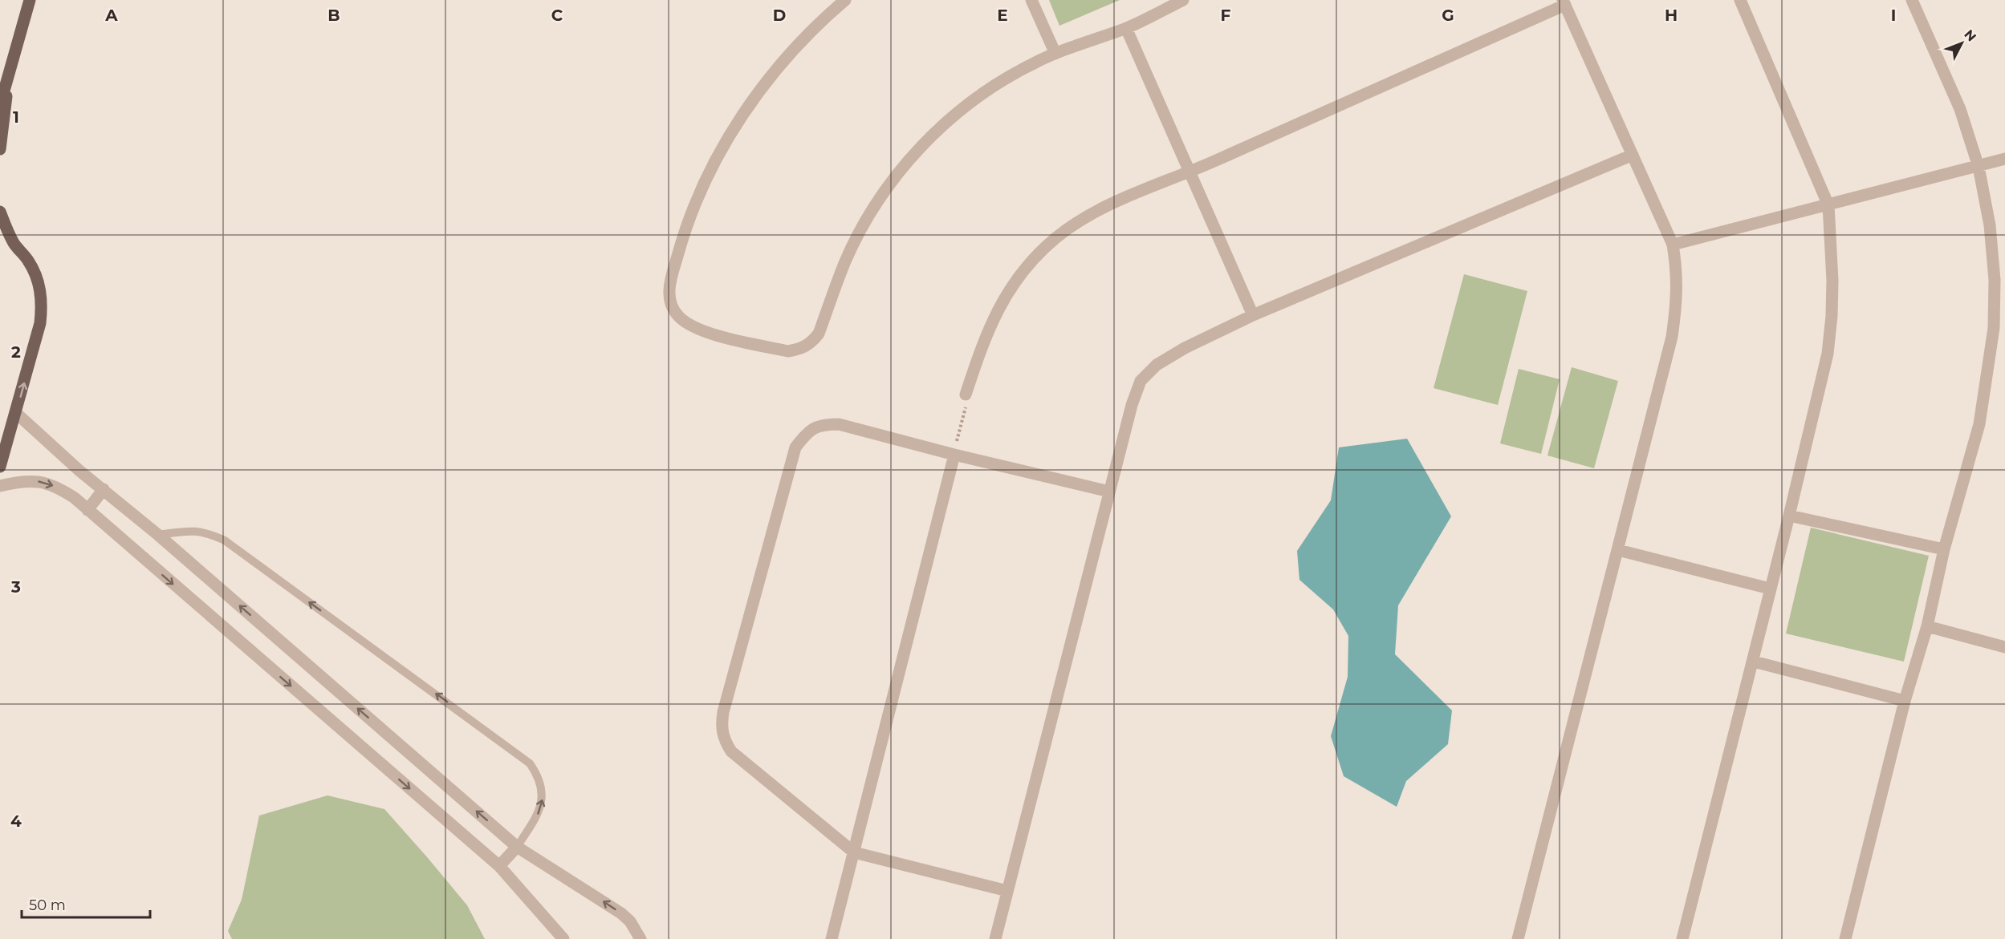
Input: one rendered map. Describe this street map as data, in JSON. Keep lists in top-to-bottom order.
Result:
{
  "scale_bar": "50 m",
  "north": "top right",
  "grid": {
    "columns": [
      "A",
      "B",
      "C",
      "D",
      "E",
      "F",
      "G",
      "H",
      "I"
    ],
    "rows": [
      "1",
      "2",
      "3",
      "4"
    ]
  }
}
